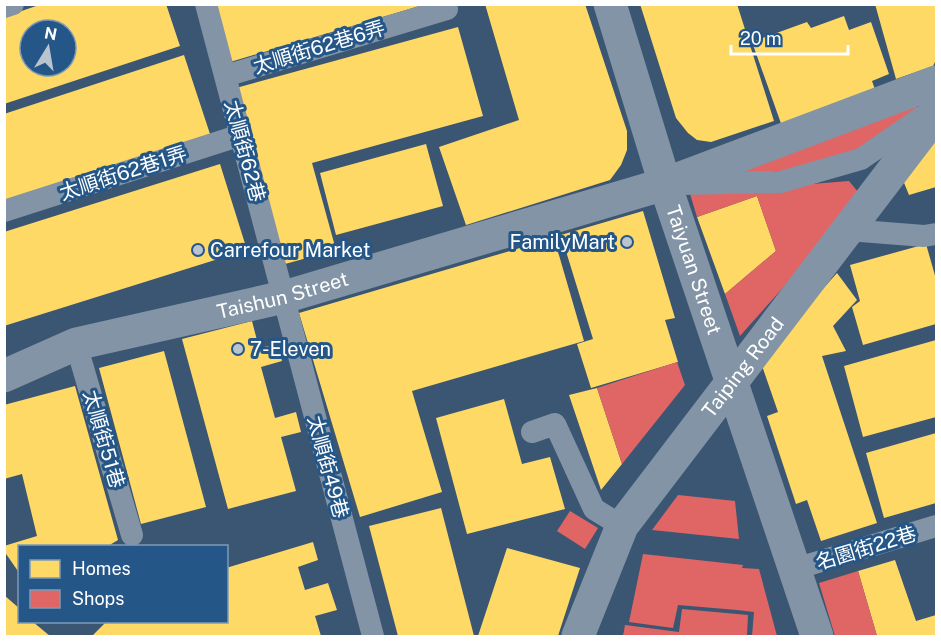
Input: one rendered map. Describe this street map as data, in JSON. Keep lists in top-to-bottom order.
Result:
{
  "streets": {
    "street": ["Taiyuan Street", "Taishun Street", "Taiping Road"],
    "lane": [
      "太順街62巷6弄",
      "太順街62巷",
      "太順街62巷1弄",
      "太順街51巷",
      "太順街49巷",
      "名園街22巷"
    ]
  },
  "crossings": [
    ["太順街62巷6弄", "太順街62巷"],
    ["太順街62巷", "太順街62巷1弄"],
    ["太順街62巷", "Taishun Street"],
    ["太順街62巷", "太順街49巷"],
    ["Taiyuan Street", "Taishun Street"],
    ["Taiyuan Street", "Taiping Road"],
    ["Taiyuan Street", "名園街22巷"],
    ["Taishun Street", "太順街51巷"],
    ["Taishun Street", "太順街49巷"]
  ],
  "places": ["FamilyMart", "Carrefour Market", "7-Eleven"],
  "legend": ["Homes", "Shops"],
  "scale_bar": "20 m",
  "north": "top"
}
